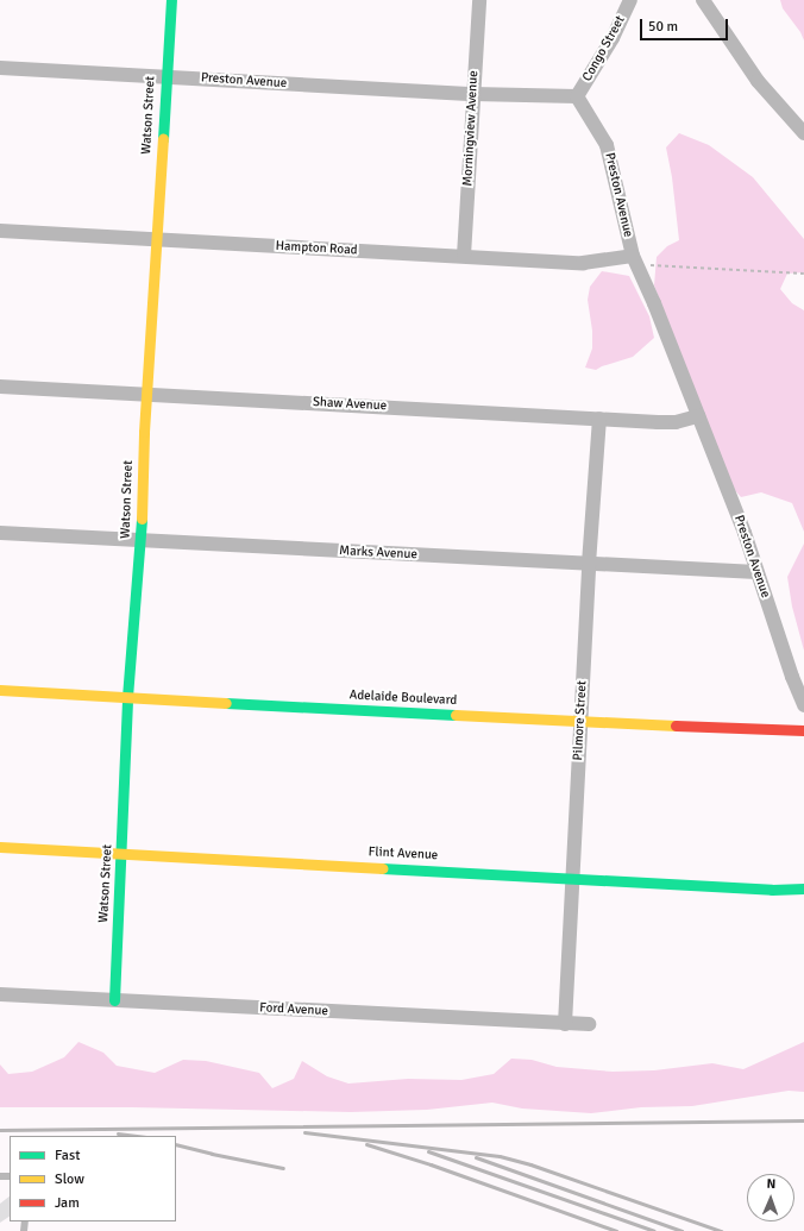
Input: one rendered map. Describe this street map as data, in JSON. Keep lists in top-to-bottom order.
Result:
{
  "streets": {
    "street": [
      "Congo Street",
      "Preston Avenue",
      "Watson Street",
      "Morningview Avenue",
      "Hampton Road",
      "Shaw Avenue",
      "Marks Avenue",
      "Adelaide Boulevard",
      "Pilmore Street",
      "Flint Avenue",
      "Ford Avenue"
    ]
  },
  "crossings": [
    ["Congo Street", "Preston Avenue"],
    ["Preston Avenue", "Watson Street"],
    ["Preston Avenue", "Morningview Avenue"],
    ["Preston Avenue", "Hampton Road"],
    ["Preston Avenue", "Shaw Avenue"],
    ["Preston Avenue", "Marks Avenue"],
    ["Watson Street", "Hampton Road"],
    ["Watson Street", "Shaw Avenue"],
    ["Watson Street", "Marks Avenue"],
    ["Watson Street", "Adelaide Boulevard"],
    ["Watson Street", "Flint Avenue"],
    ["Watson Street", "Ford Avenue"],
    ["Morningview Avenue", "Hampton Road"],
    ["Shaw Avenue", "Pilmore Street"],
    ["Marks Avenue", "Pilmore Street"],
    ["Adelaide Boulevard", "Pilmore Street"],
    ["Pilmore Street", "Flint Avenue"],
    ["Pilmore Street", "Ford Avenue"]
  ],
  "legend": ["Fast", "Slow", "Jam"],
  "scale_bar": "50 m",
  "north": "top"
}
